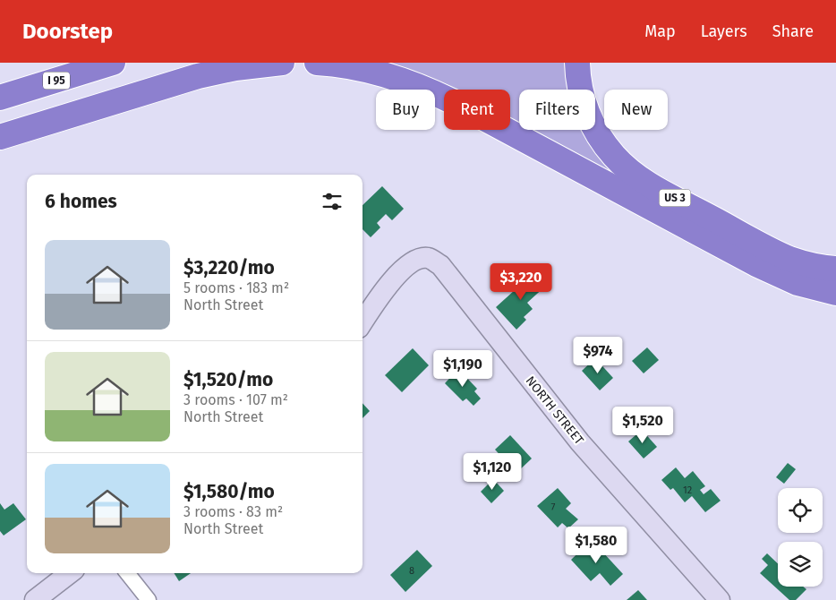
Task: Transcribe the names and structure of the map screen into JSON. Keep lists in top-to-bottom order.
{
  "streets": {
    "highway": ["I 95", "US 3"],
    "street": ["NORTH STREET"]
  },
  "house_numbers": ["12", "7", "8"],
  "page": {
    "header": "Doorstep",
    "nav": ["Map", "Layers", "Share"],
    "chip": [
      "Buy",
      "Rent",
      "Filters",
      "New"
    ],
    "heading": "6 homes",
    "list": [
      {
        "name": "$3,220/mo",
        "note": "5 rooms · 183 m² · North Street"
      },
      {
        "name": "$1,520/mo",
        "note": "3 rooms · 107 m² · North Street"
      },
      {
        "name": "$1,580/mo",
        "note": "3 rooms · 83 m² · North Street"
      }
    ],
    "price": [
      "$3,220",
      "$974",
      "$1,190",
      "$1,520",
      "$1,120",
      "$1,580"
    ]
  }
}
